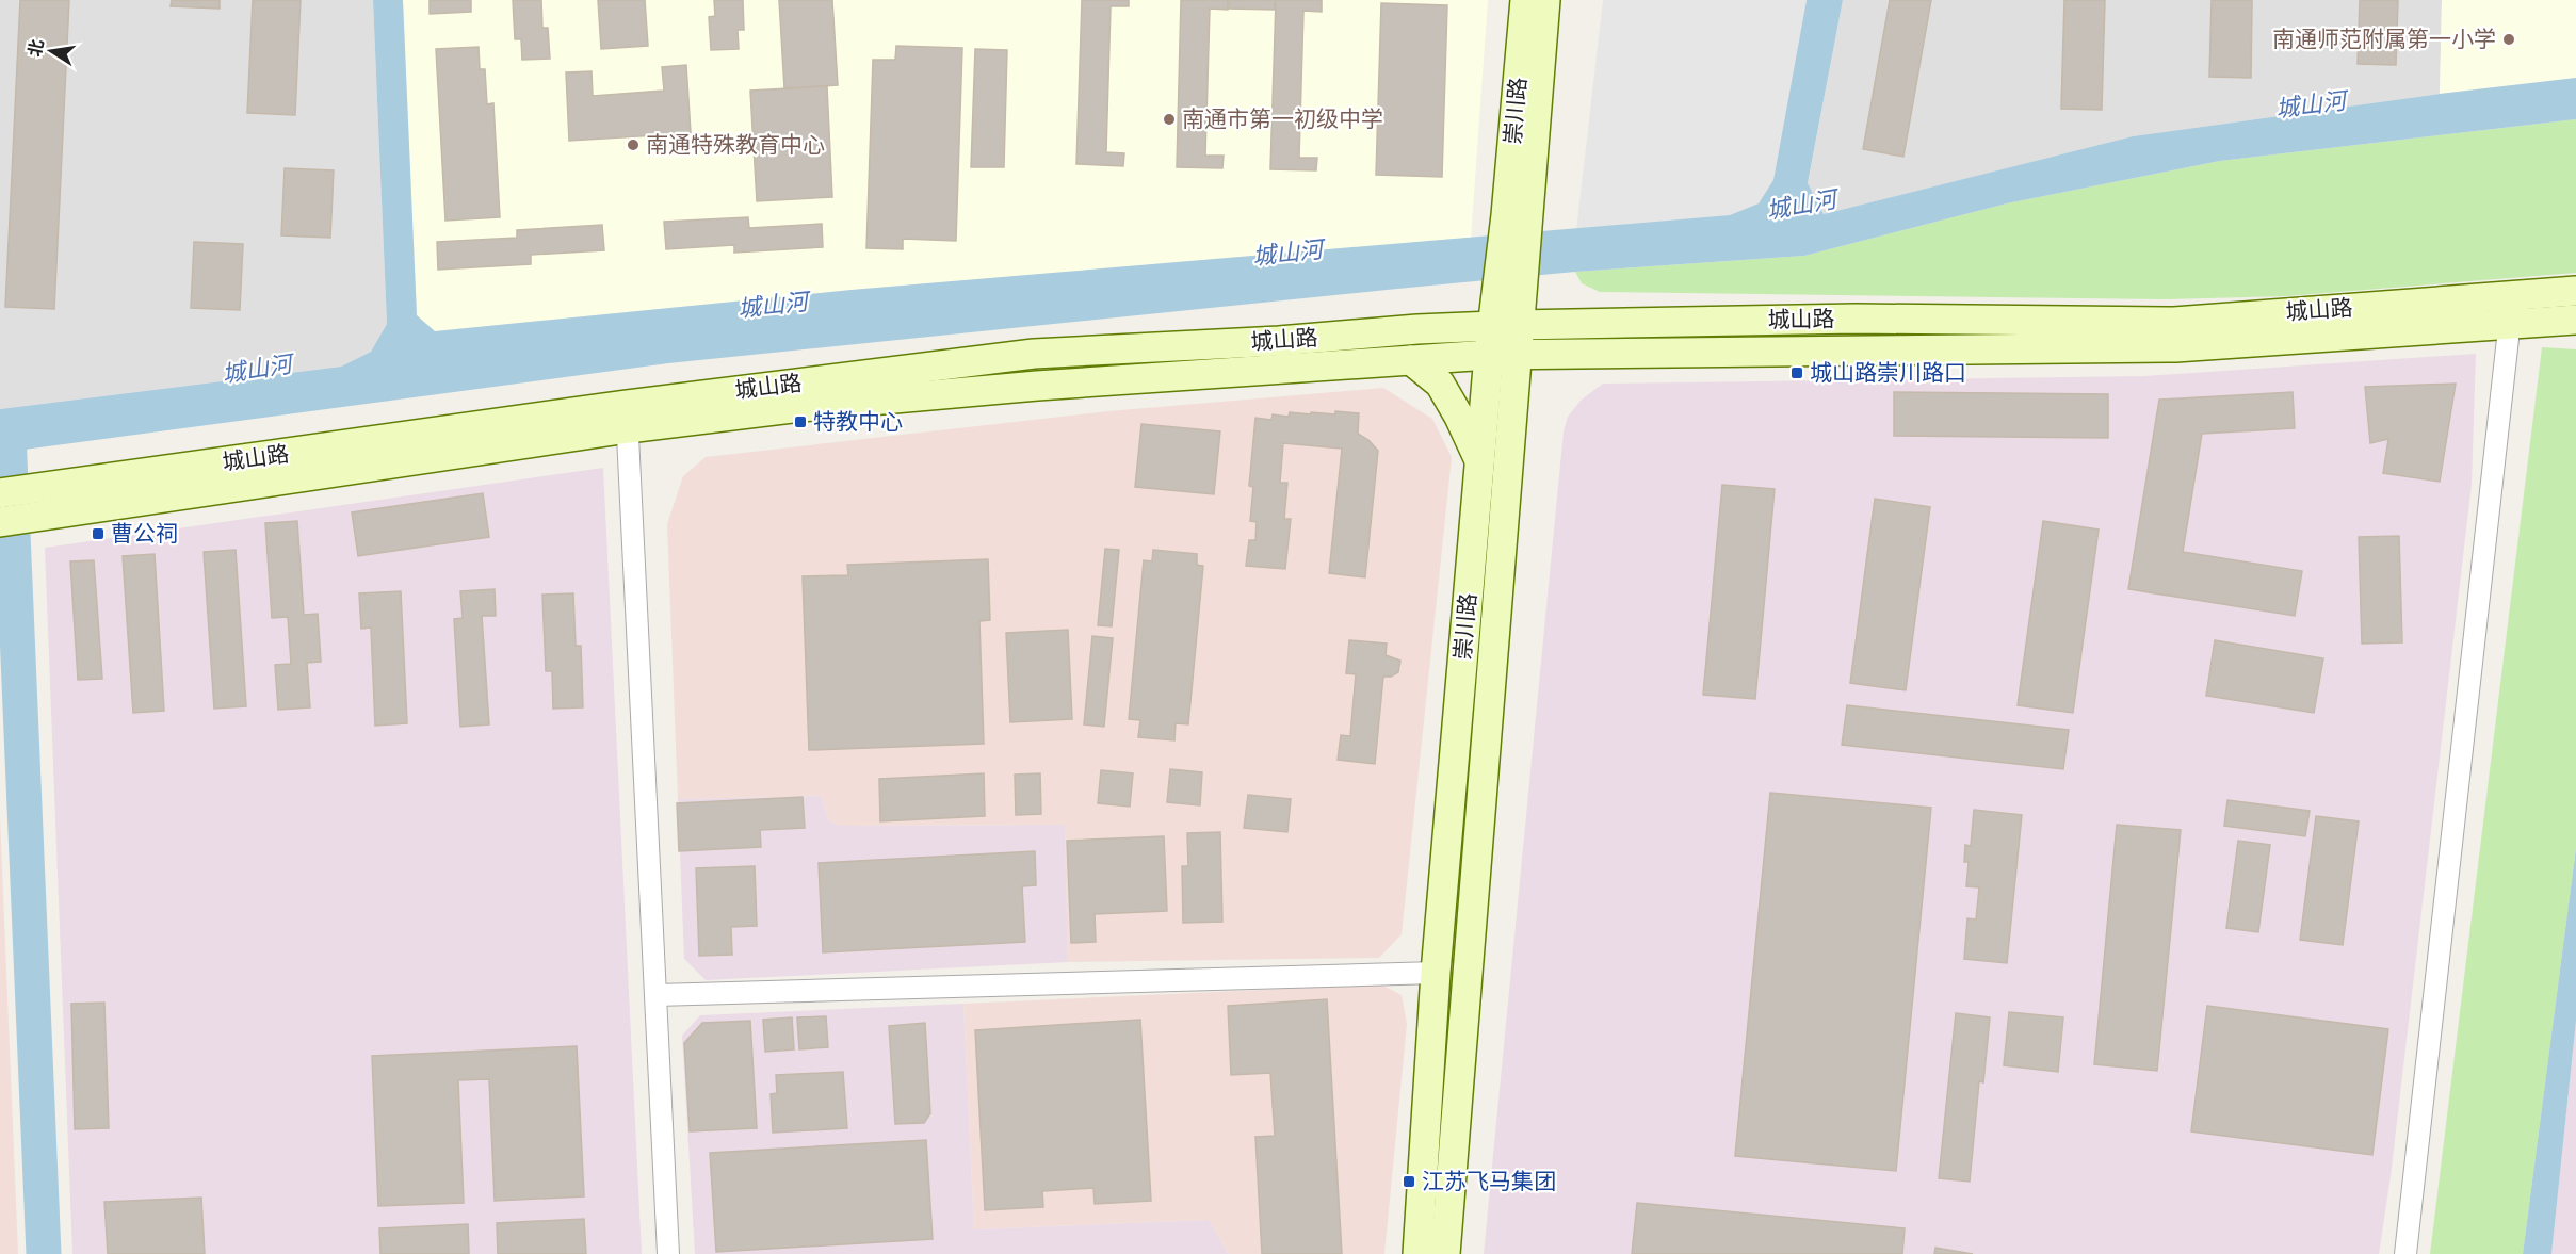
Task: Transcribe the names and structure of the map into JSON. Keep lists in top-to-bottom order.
{
  "streets": {
    "main road": ["崇川路", "城山路"]
  },
  "crossings": [
    ["崇川路", "城山路"]
  ],
  "water": ["城山河"],
  "places": {
    "other": ["南通师范附属第一小学", "南通市第一初级中学", "南通特殊教育中心"],
    "transit": [
      "城山路崇川路口",
      "特教中心",
      "曹公祠",
      "江苏飞马集团"
    ]
  },
  "north": "left"
}
